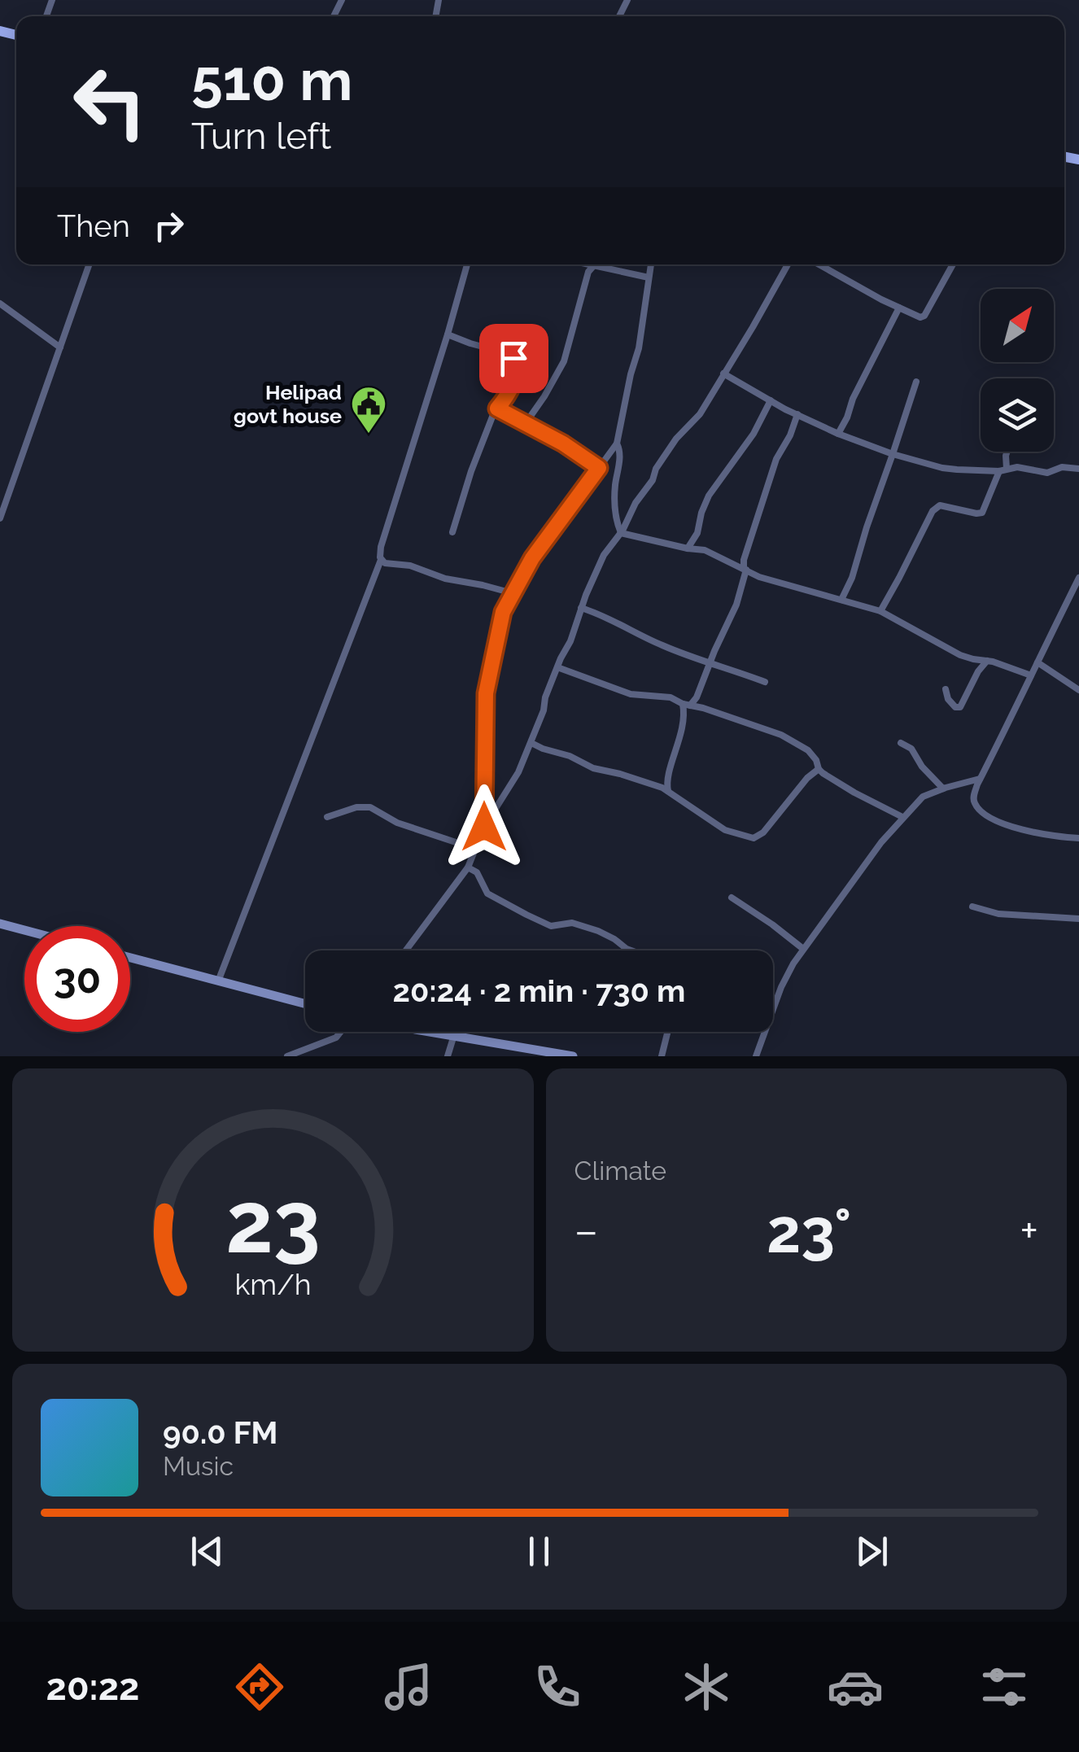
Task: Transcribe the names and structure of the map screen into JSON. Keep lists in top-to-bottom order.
{
  "places": {
    "public building": ["Helipad govt house"]
  },
  "north": "top right",
  "page": {
    "turn": ["510 m", "Turn left"],
    "then": "Then",
    "limit": "30",
    "trip": "20:24 · 2 min · 730 m",
    "tile": "Climate",
    "heat": ["−", "23°", "+"],
    "song": ["90.0 FM", "Music"],
    "tabs": "20:22",
    "gauge": ["23", "km/h"]
  }
}
